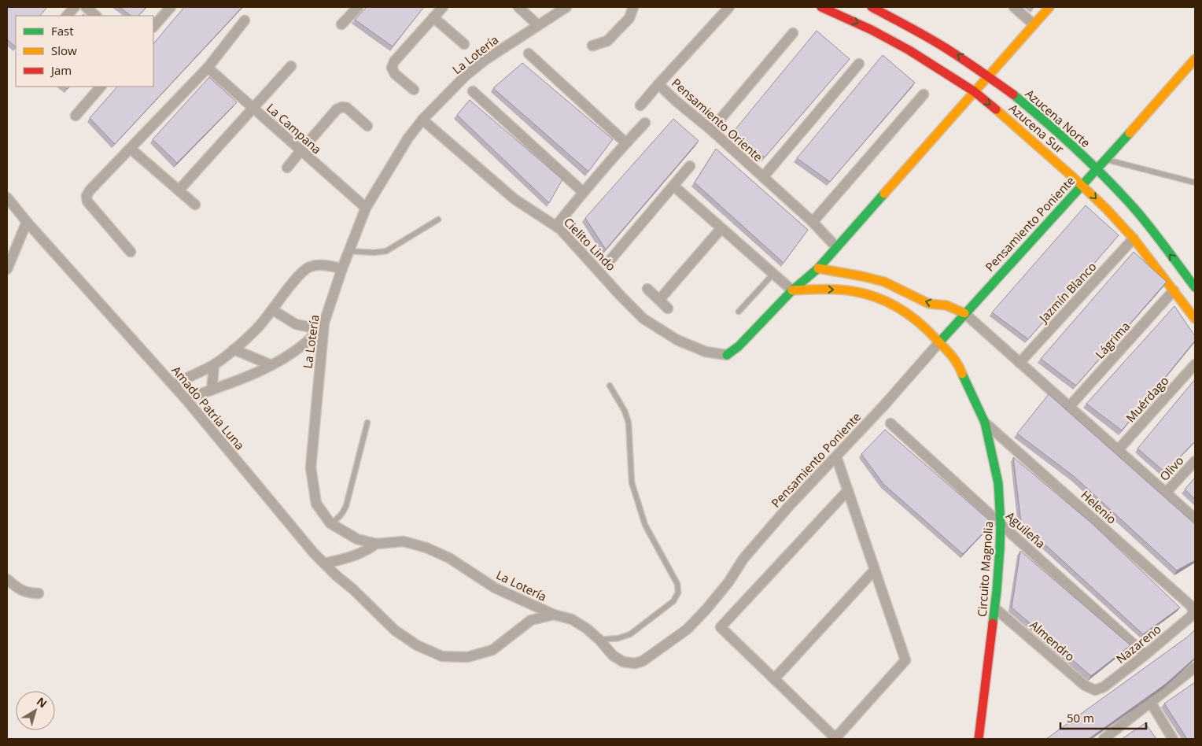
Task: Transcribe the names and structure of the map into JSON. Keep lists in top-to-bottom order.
{
  "streets": {
    "street": [
      "La Lotería",
      "Azucena Norte",
      "Pensamiento Oriente",
      "La Campana",
      "Azucena Sur",
      "Pensamiento Poniente",
      "Cielito Lindo",
      "Jazmín Blanco",
      "Lágrima",
      "Muérdago",
      "Amado Patria Luna",
      "Olivo",
      "Helenio",
      "Aguileña",
      "Circuito Magnolia",
      "Almendro",
      "Nazareno"
    ]
  },
  "crossings": [
    ["La Lotería", "La Campana"],
    ["La Lotería", "Pensamiento Poniente"],
    ["La Lotería", "Cielito Lindo"],
    ["Azucena Norte", "Pensamiento Poniente"],
    ["Azucena Sur", "Pensamiento Poniente"],
    ["Azucena Sur", "Jazmín Blanco"],
    ["Azucena Sur", "Lágrima"],
    ["Pensamiento Poniente", "Amado Patria Luna"],
    ["Pensamiento Poniente", "Circuito Magnolia"],
    ["Helenio", "Circuito Magnolia"],
    ["Helenio", "Nazareno"],
    ["Aguileña", "Circuito Magnolia"],
    ["Aguileña", "Nazareno"],
    ["Circuito Magnolia", "Almendro"],
    ["Almendro", "Nazareno"]
  ],
  "one_way": ["Azucena Norte", "Azucena Sur"],
  "legend": ["Fast", "Slow", "Jam"],
  "scale_bar": "50 m",
  "north": "top right"
}
